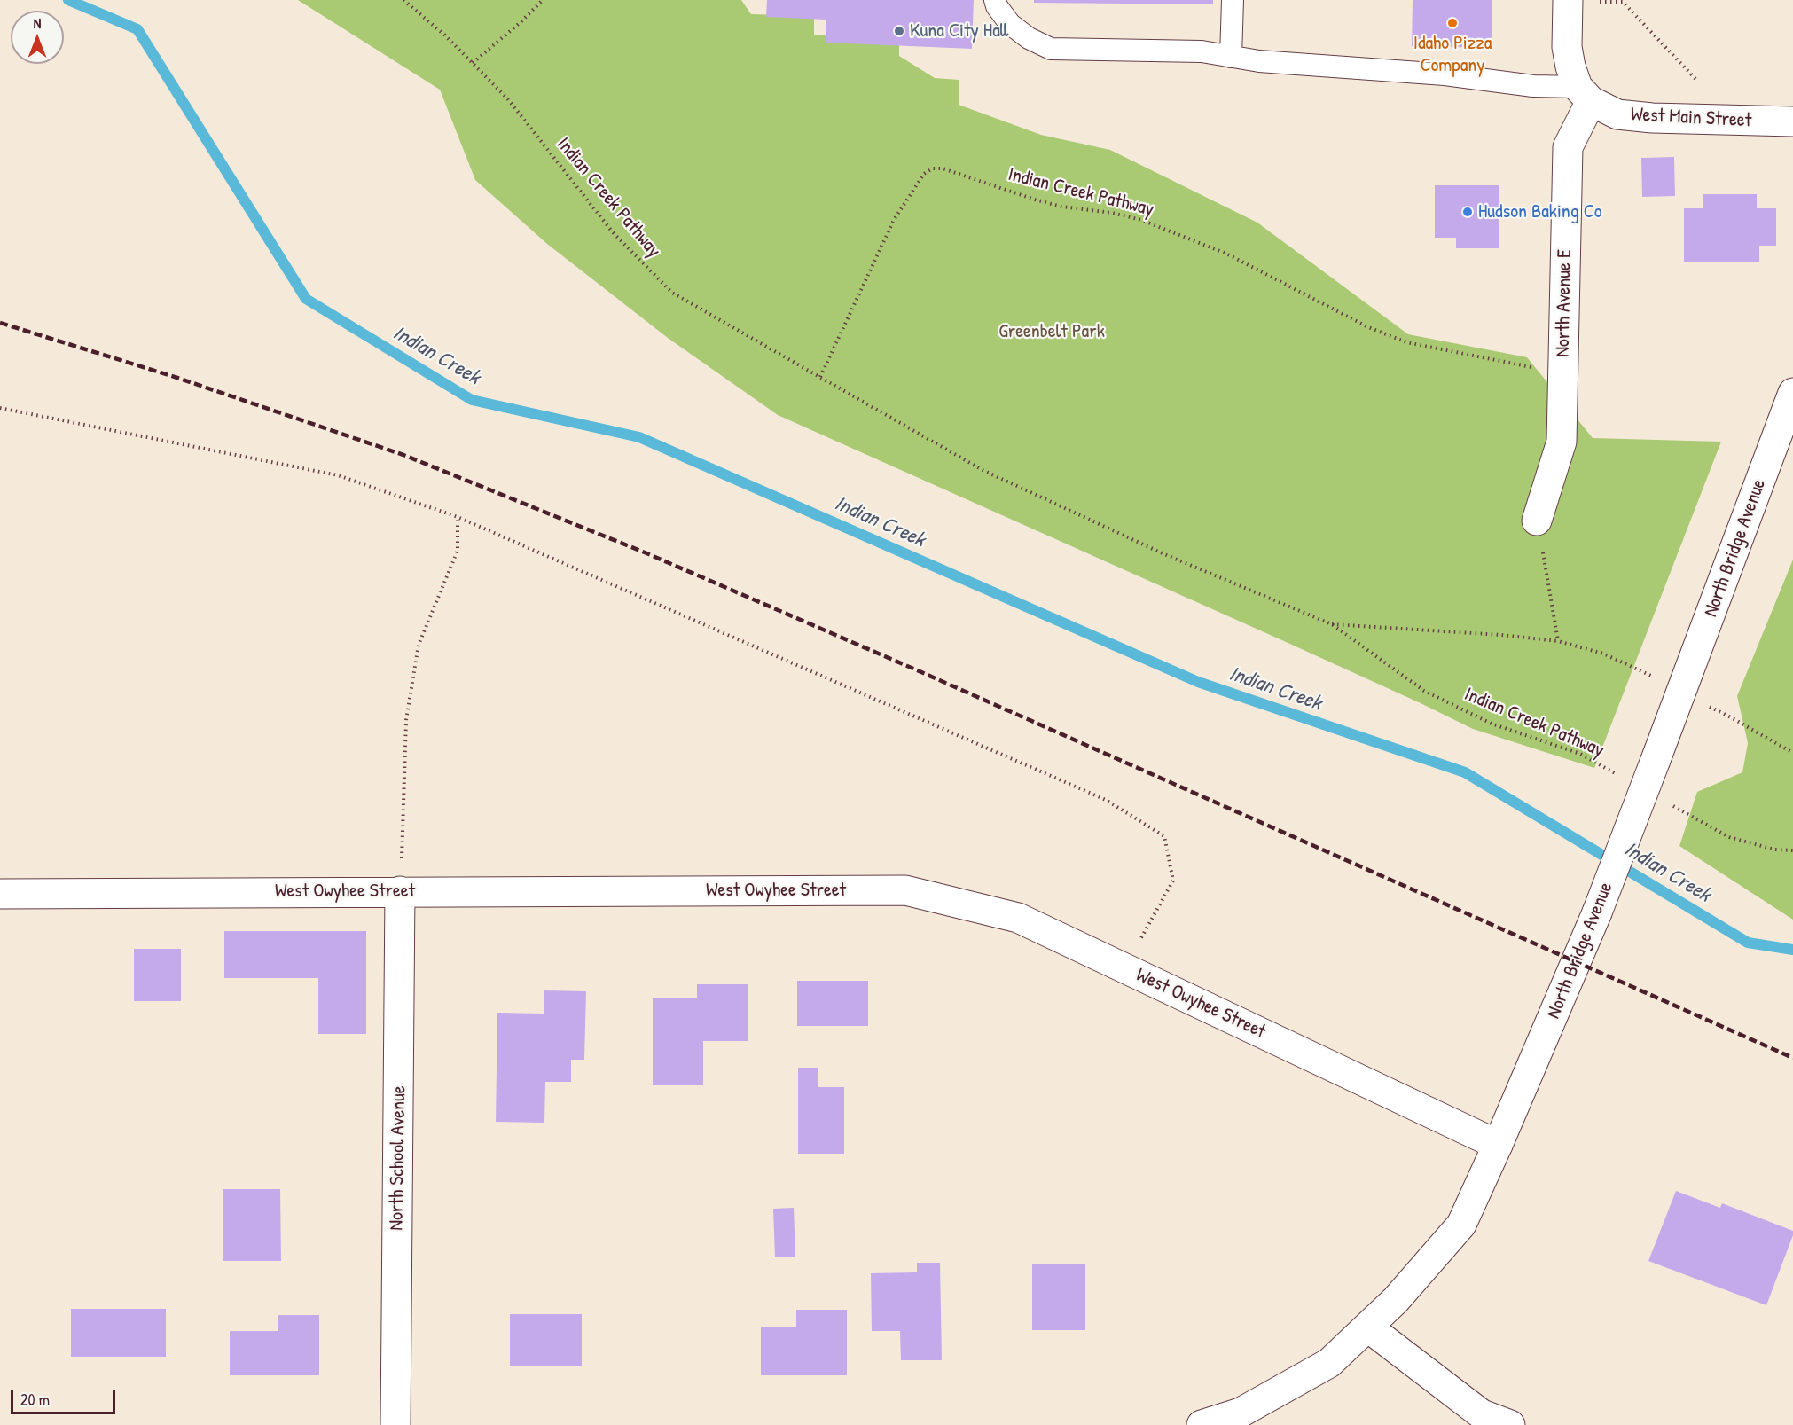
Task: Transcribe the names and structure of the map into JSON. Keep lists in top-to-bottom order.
{
  "streets": {
    "street": [
      "West Main Street",
      "North Avenue E",
      "North Bridge Avenue",
      "West Owyhee Street",
      "North School Avenue"
    ],
    "path": ["Indian Creek Pathway"]
  },
  "crossings": [
    ["West Main Street", "North Avenue E"],
    ["Indian Creek Pathway", "North Avenue E"],
    ["North Bridge Avenue", "West Owyhee Street"],
    ["West Owyhee Street", "North School Avenue"]
  ],
  "water": ["Indian Creek"],
  "parks": ["Greenbelt Park"],
  "places": ["Idaho Pizza Company", "Kuna City Hall", "Hudson Baking Co"],
  "scale_bar": "20 m",
  "north": "top"
}
